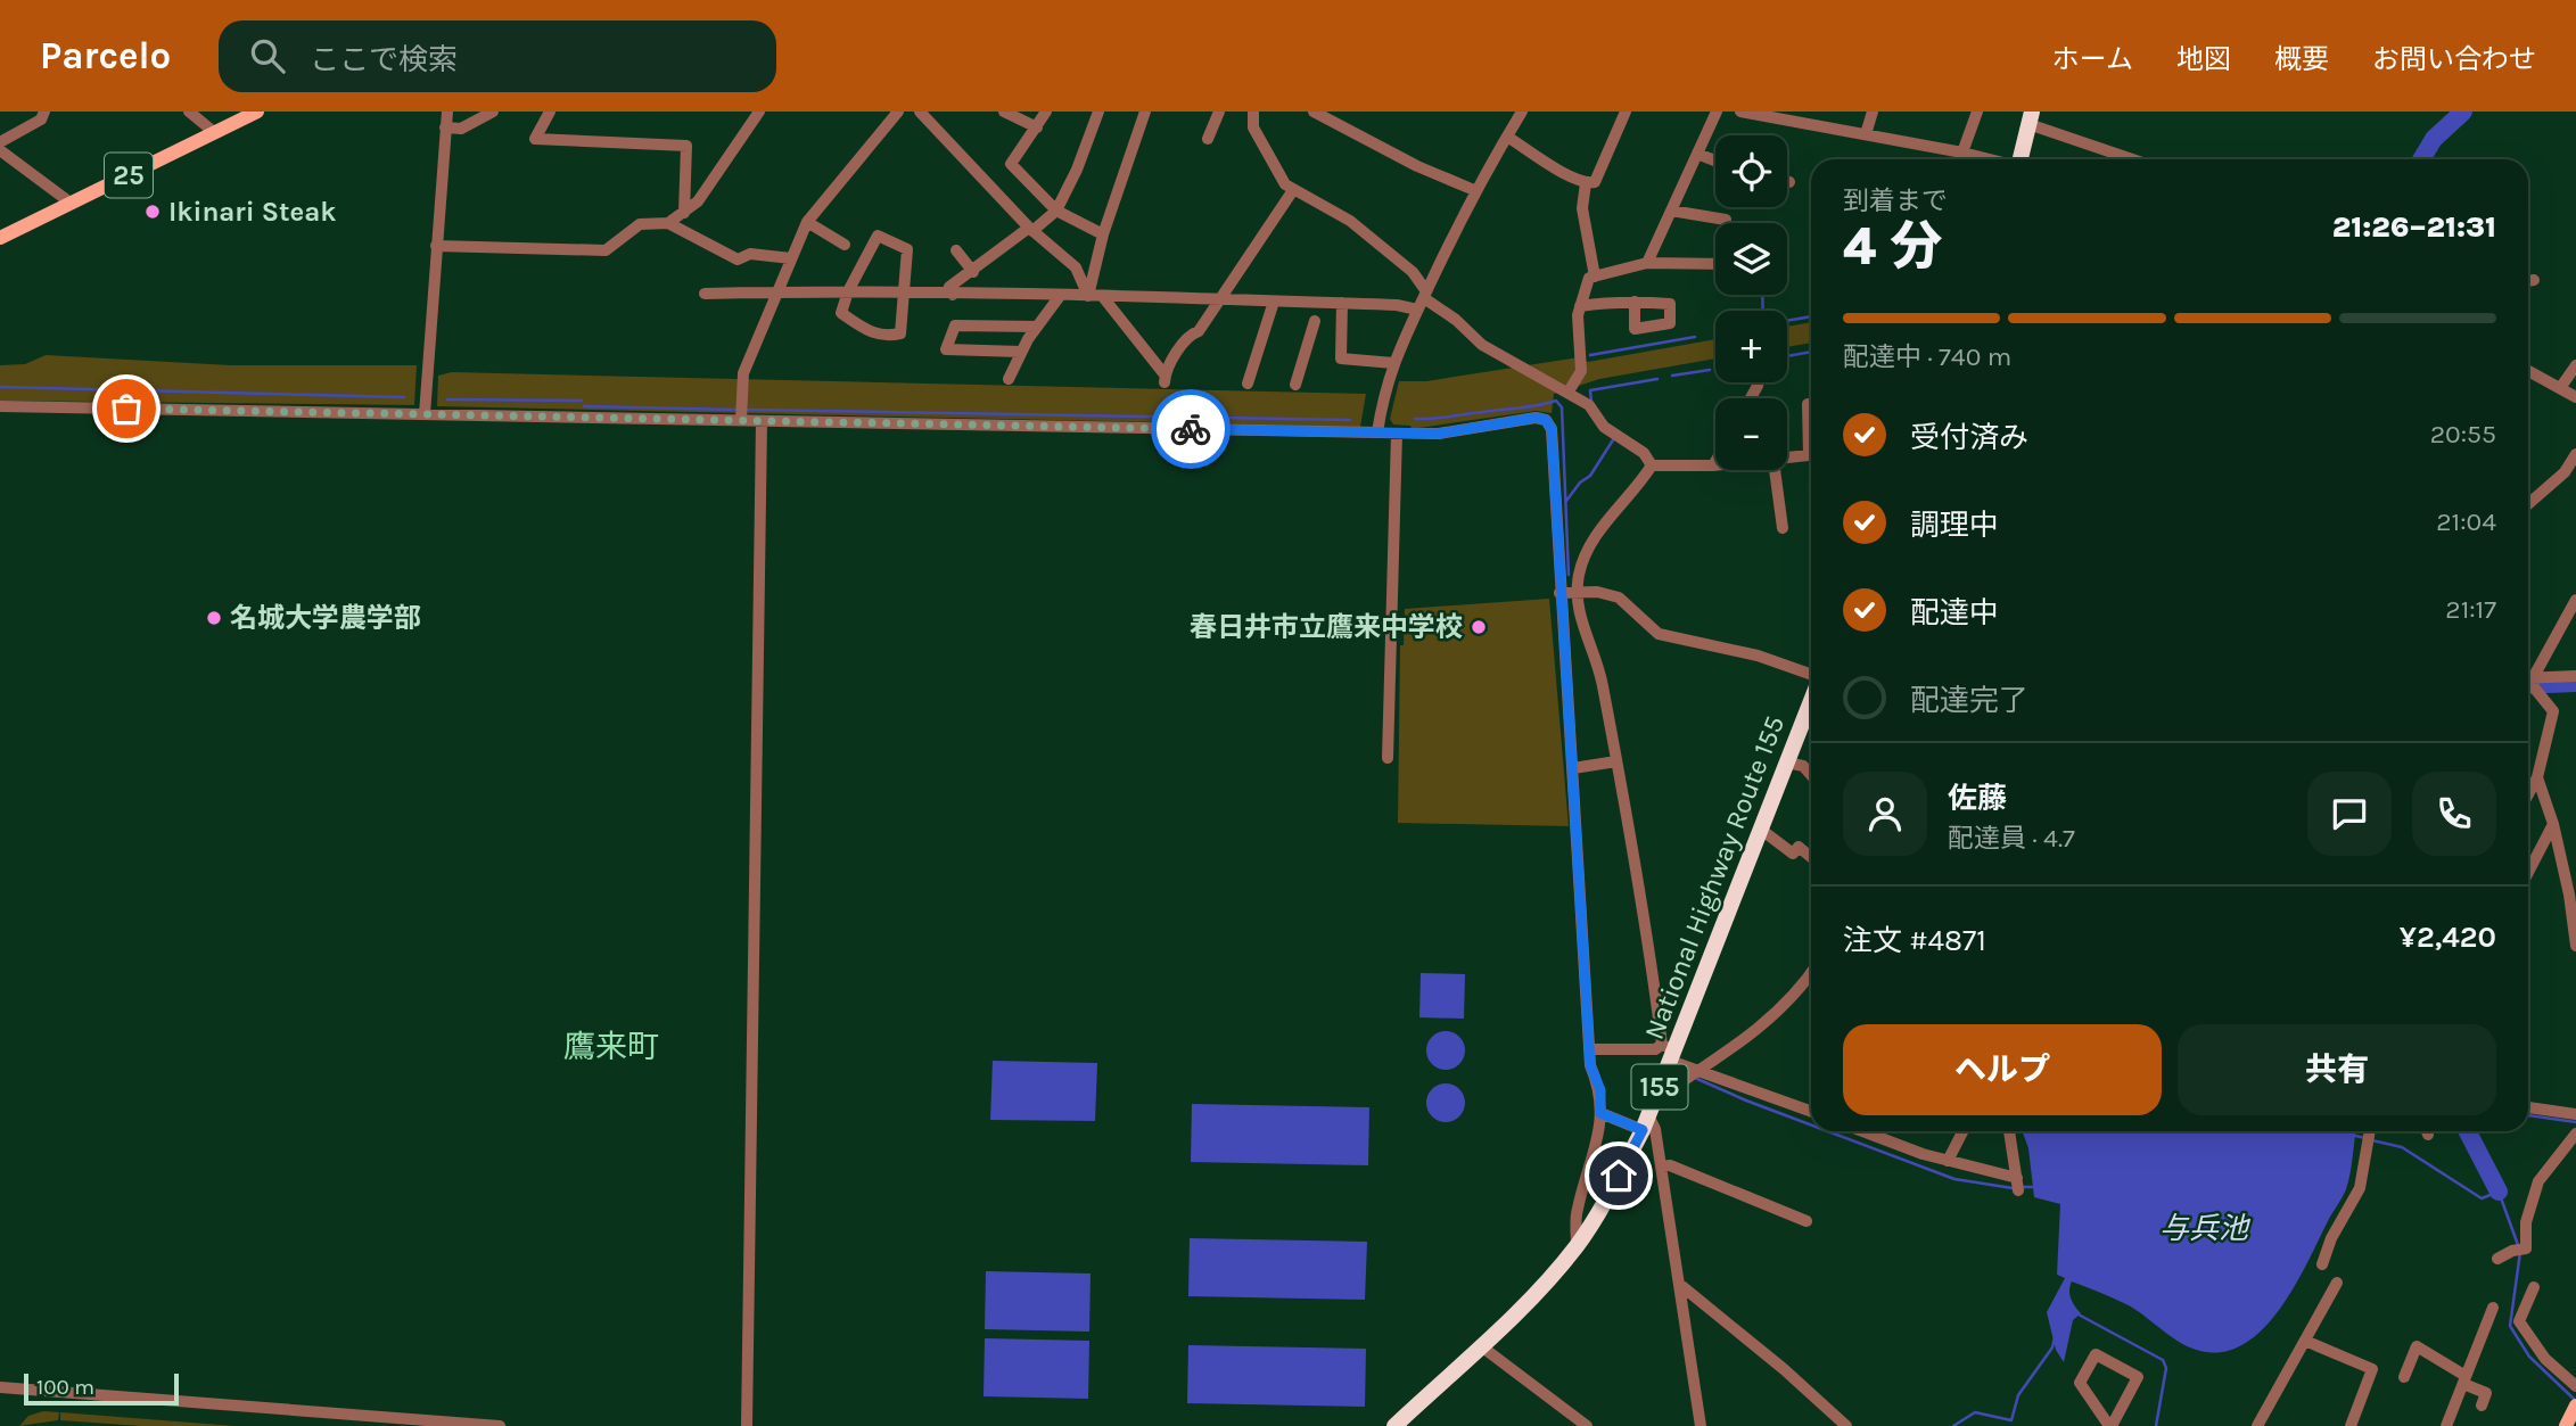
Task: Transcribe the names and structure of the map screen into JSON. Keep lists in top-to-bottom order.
{
  "streets": {
    "highway": ["National Highway Route 155", "155"],
    "main road": ["25"]
  },
  "districts": ["鷹来町"],
  "water": ["与兵池"],
  "places": ["Ikinari Steak", "名城大学農学部", "春日井市立鷹来中学校"],
  "scale_bar": "100 m",
  "page": {
    "header": "Parcelo",
    "search": "ここで検索",
    "nav": [
      "ホーム",
      "地図",
      "概要",
      "お問い合わせ"
    ],
    "map_buttons": ["+", "−"],
    "heading": ["4 分", "到着まで", "21:26–21:31"],
    "panel": [
      "佐藤",
      "配達員 · 4.7",
      "注文 #4871",
      "¥2,420"
    ],
    "bar": "配達中 · 740 m",
    "list": [
      ["受付済み", "20:55"],
      ["調理中", "21:04"],
      ["配達中", "21:17"],
      "配達完了"
    ],
    "buttons": ["ヘルプ", "共有"],
    "scale": "100 m"
  }
}
